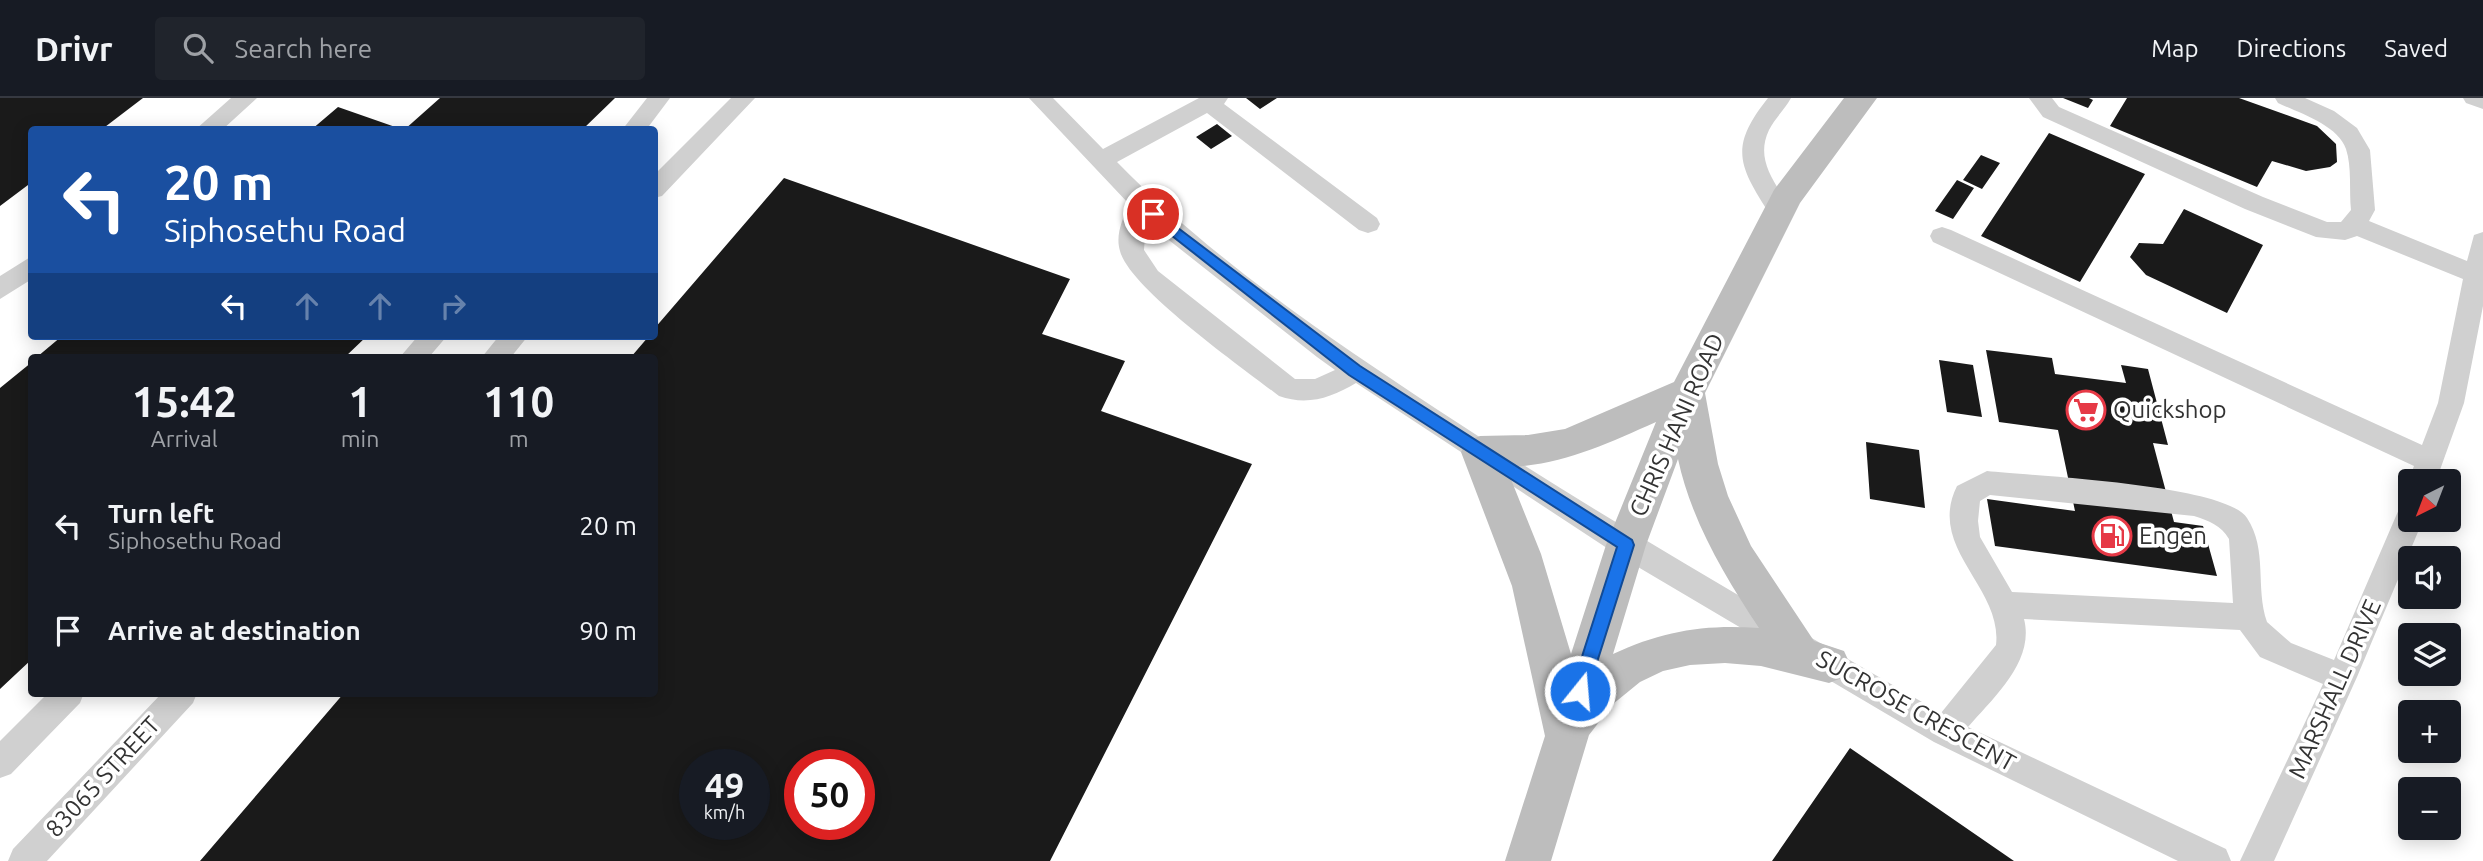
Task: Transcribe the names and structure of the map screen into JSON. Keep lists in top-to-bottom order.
{
  "streets": {
    "main road": ["CHRIS HANI ROAD"],
    "lane": ["MARSHALL DRIVE", "SUCROSE CRESCENT", "83065 STREET"]
  },
  "crossings": [
    ["CHRIS HANI ROAD", "SUCROSE CRESCENT"]
  ],
  "places": {
    "supermarket": ["Quickshop"],
    "fuel station": ["Engen"]
  },
  "north": "bottom left",
  "page": {
    "header": "Drivr",
    "search": "Search here",
    "nav": ["Map", "Directions", "Saved"],
    "turn": ["20 m", "Siphosethu Road"],
    "eta": [
      "15:42",
      "Arrival",
      "1",
      "min",
      "110",
      "m"
    ],
    "map_buttons": ["+", "−"],
    "list": [
      {
        "name": "Turn left",
        "note": "Siphosethu Road",
        "value": "20 m"
      },
      {
        "name": "Arrive at destination",
        "value": "90 m"
      }
    ],
    "speed": "49 km/h",
    "limit": "50"
  }
}
